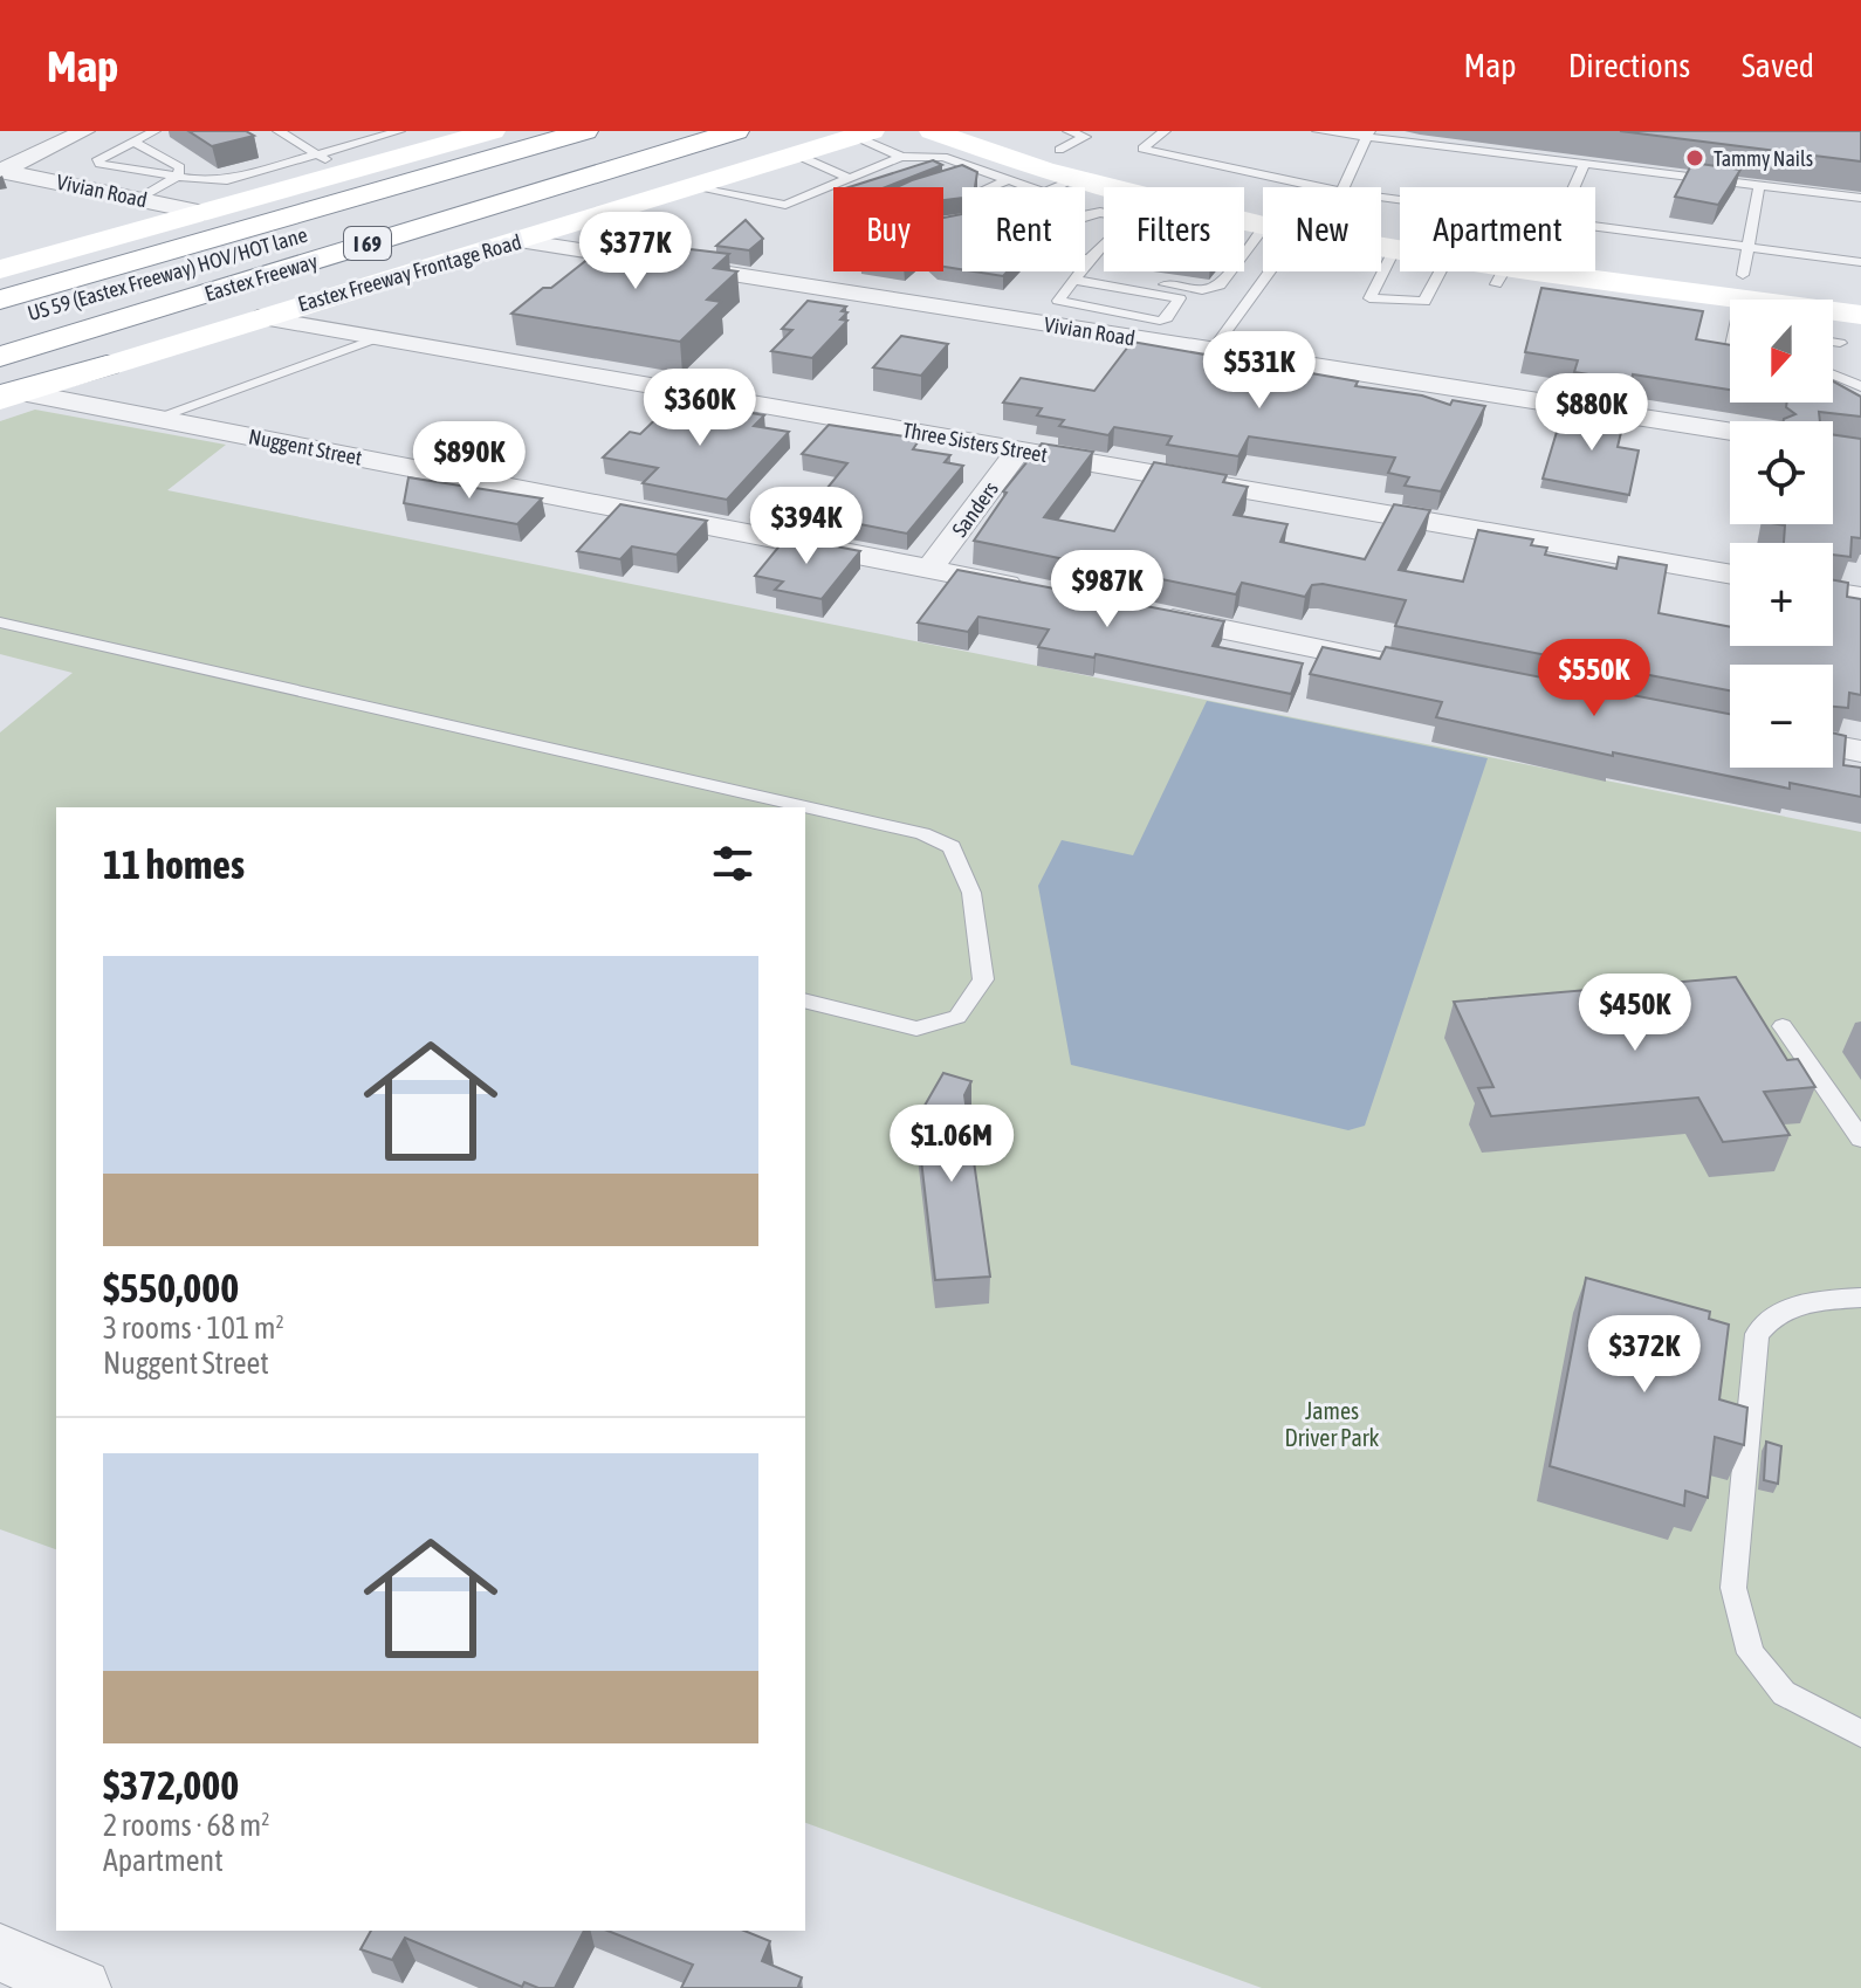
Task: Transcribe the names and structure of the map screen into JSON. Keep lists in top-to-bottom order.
{
  "streets": {
    "main road": [
      "I 69",
      "Eastex Freeway Frontage Road",
      "US 59 (Eastex Freeway) HOV/HOT lane",
      "Eastex Freeway"
    ],
    "street": [
      "Vivian Road",
      "Three Sisters Street",
      "Nuggent Street",
      "Sanders"
    ]
  },
  "crossings": [
    ["Vivian Road", "Eastex Freeway Frontage Road"],
    ["Eastex Freeway Frontage Road", "Three Sisters Street"],
    ["Eastex Freeway Frontage Road", "Nuggent Street"],
    ["Three Sisters Street", "Sanders"],
    ["Nuggent Street", "Sanders"]
  ],
  "parks": ["James Driver Park"],
  "places": ["Tammy Nails"],
  "north": "bottom",
  "page": {
    "header": "Map",
    "nav": ["Map", "Directions", "Saved"],
    "chip": [
      "Buy",
      "Rent",
      "Filters",
      "New",
      "Apartment"
    ],
    "price": [
      "$377K",
      "$531K",
      "$360K",
      "$880K",
      "$890K",
      "$394K",
      "$987K",
      "$550K",
      "$450K",
      "$1.06M",
      "$372K"
    ],
    "map_buttons": ["+", "−"],
    "heading": "11 homes",
    "list": [
      {
        "name": "$550,000",
        "note": "3 rooms · 101 m² · Nuggent Street"
      },
      {
        "name": "$372,000",
        "note": "2 rooms · 68 m² · Apartment"
      }
    ]
  }
}
